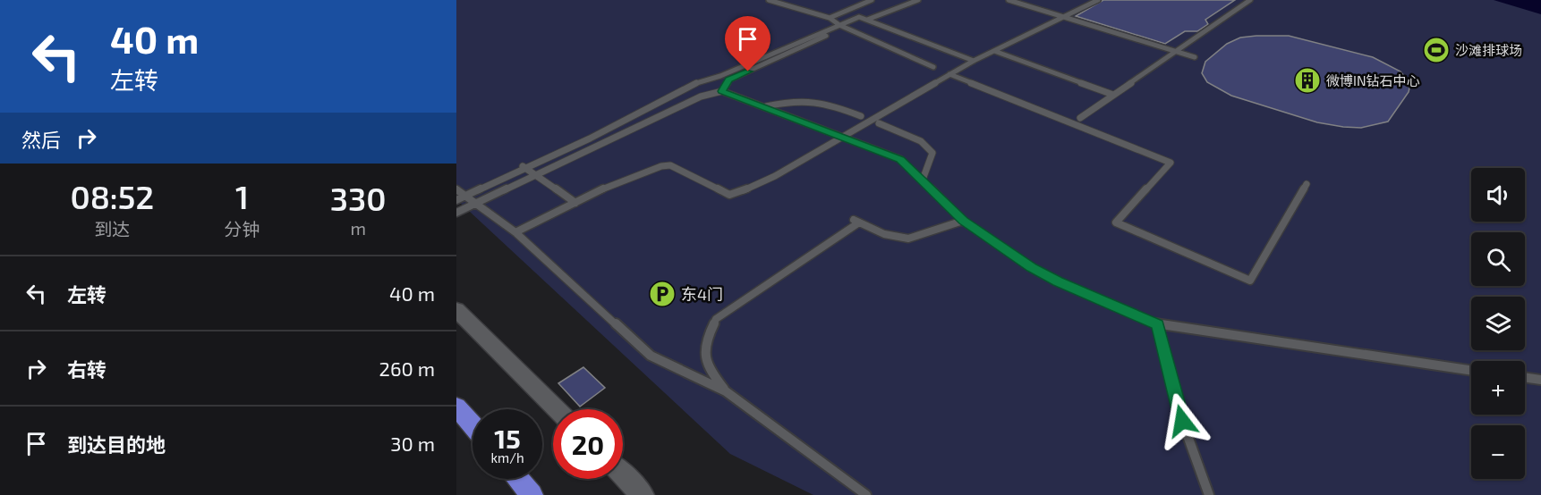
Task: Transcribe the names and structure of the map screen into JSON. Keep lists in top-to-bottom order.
{
  "places": {
    "sports": ["沙滩排球场"],
    "building": ["微博IN钻石中心"],
    "parking": ["东4门"]
  },
  "page": {
    "turn": ["40 m", "左转"],
    "then": "然后",
    "eta": [
      "08:52",
      "到达",
      "1",
      "分钟",
      "330",
      "m"
    ],
    "map_buttons": ["+", "−"],
    "list": [
      {
        "name": "左转",
        "value": "40 m"
      },
      {
        "name": "右转",
        "value": "260 m"
      },
      {
        "name": "到达目的地",
        "value": "30 m"
      }
    ],
    "speed": "15 km/h",
    "limit": "20"
  }
}
